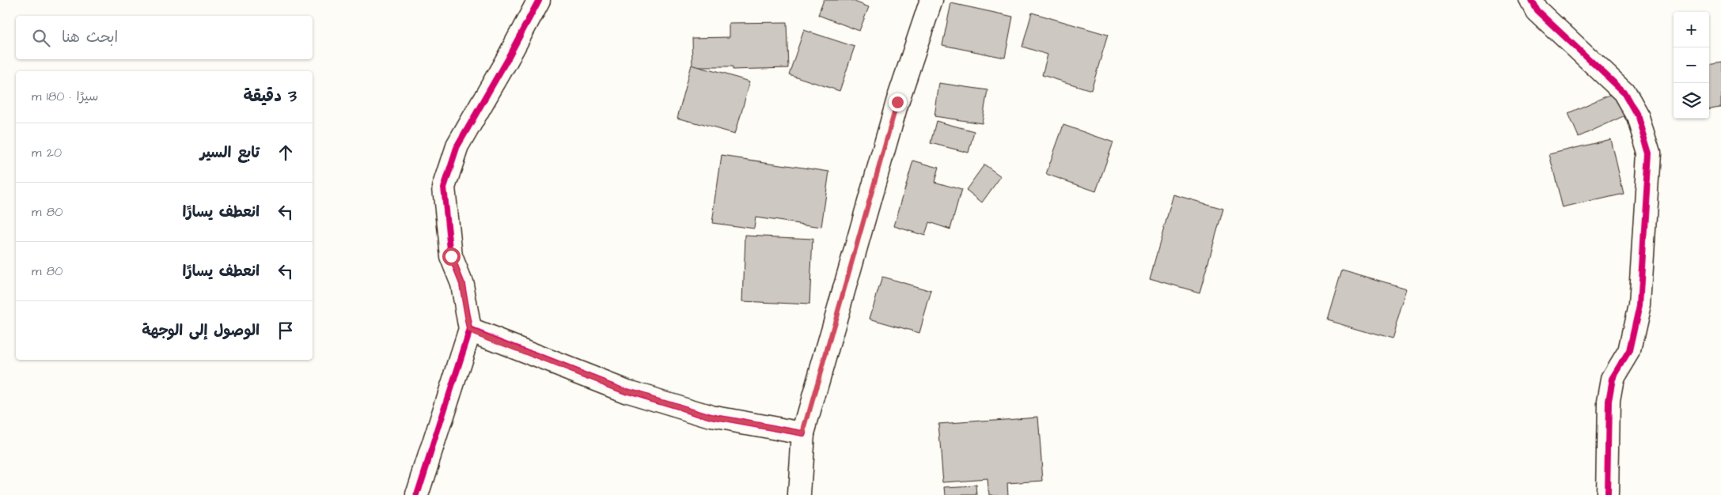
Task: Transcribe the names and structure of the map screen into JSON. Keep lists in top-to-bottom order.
{
  "page": {
    "map_buttons": ["+", "−"],
    "search": "ابحث هنا",
    "heading": ["3 دقيقة", "سيرًا · 180 m"],
    "list": [
      ["تابع السير", "20 m"],
      ["انعطف يسارًا", "80 m"],
      ["انعطف يسارًا", "80 m"],
      "الوصول إلى الوجهة"
    ]
  }
}
